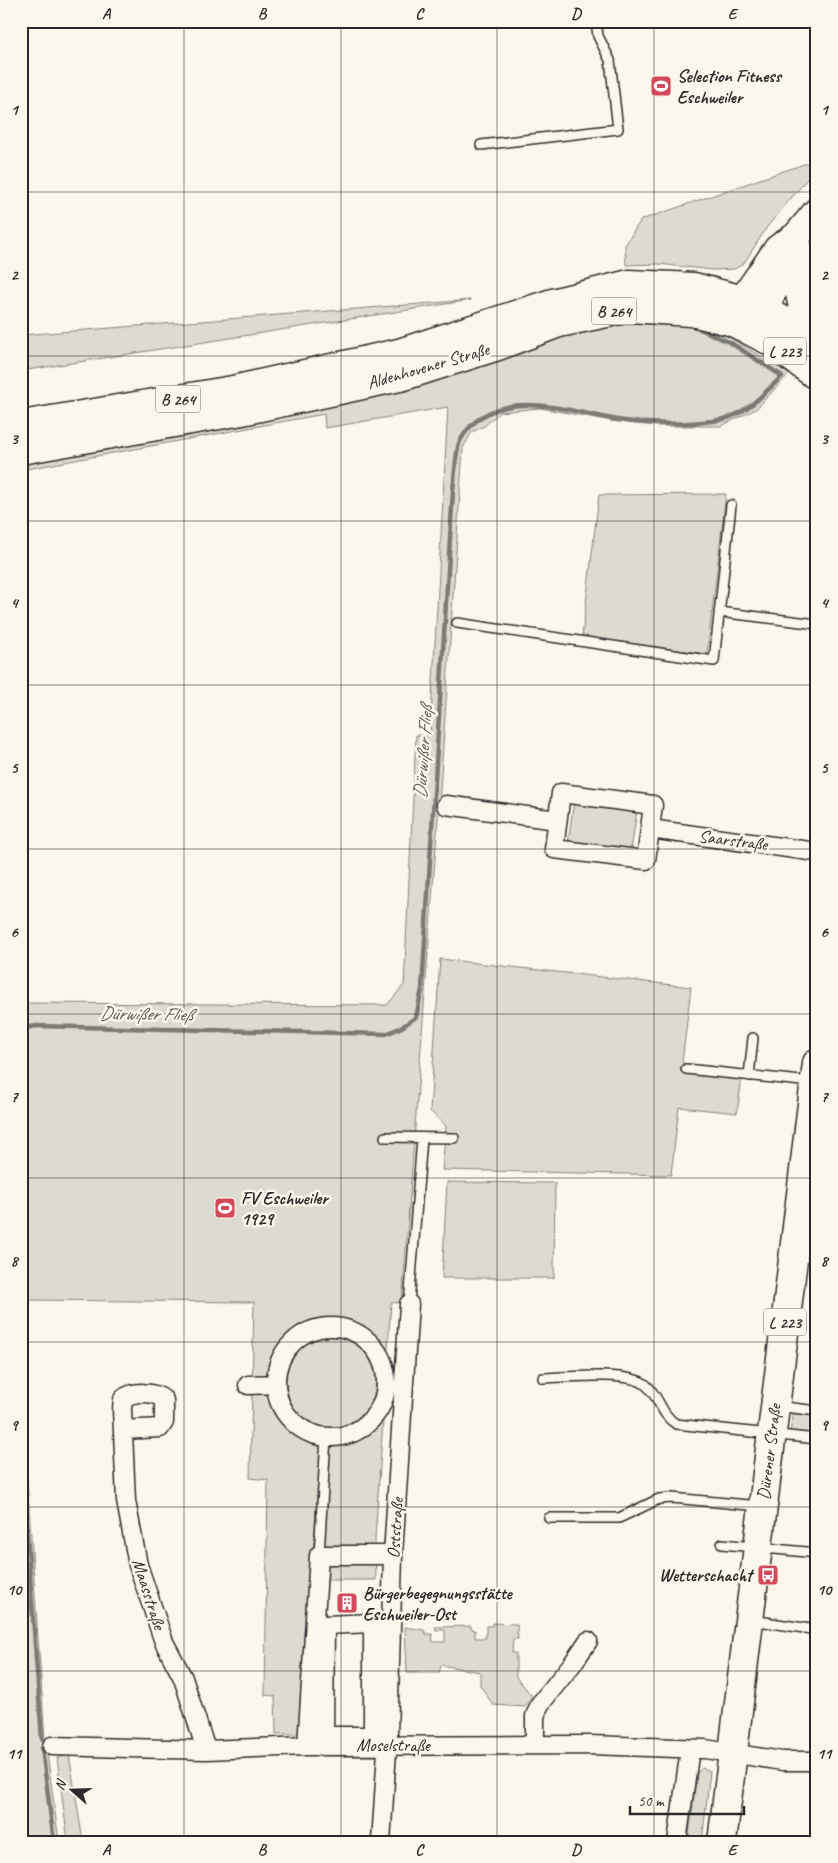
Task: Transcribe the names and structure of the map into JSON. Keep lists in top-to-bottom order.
{
  "streets": {
    "main road": [
      "B 264",
      "L 223",
      "Aldenhovener Straße",
      "Dürener Straße"
    ],
    "street": [
      "Saarstraße",
      "Oststraße",
      "Maasstraße",
      "Moselstraße"
    ]
  },
  "crossings": [
    ["L 223", "Aldenhovener Straße"],
    ["Dürener Straße", "Moselstraße"],
    ["Oststraße", "Moselstraße"],
    ["Maasstraße", "Moselstraße"]
  ],
  "water": ["Dürwißer Fließ"],
  "places": {
    "sports": ["Selection Fitness Eschweiler", "FV Eschweiler 1929"],
    "bus stop": ["Wetterschacht"],
    "building": ["Bürgerbegegnungsstätte Eschweiler-Ost"]
  },
  "scale_bar": "50 m",
  "north": "left",
  "grid": {
    "columns": [
      "A",
      "B",
      "C",
      "D",
      "E"
    ],
    "rows": [
      "1",
      "2",
      "3",
      "4",
      "5",
      "6",
      "7",
      "8",
      "9",
      "10",
      "11"
    ]
  }
}
